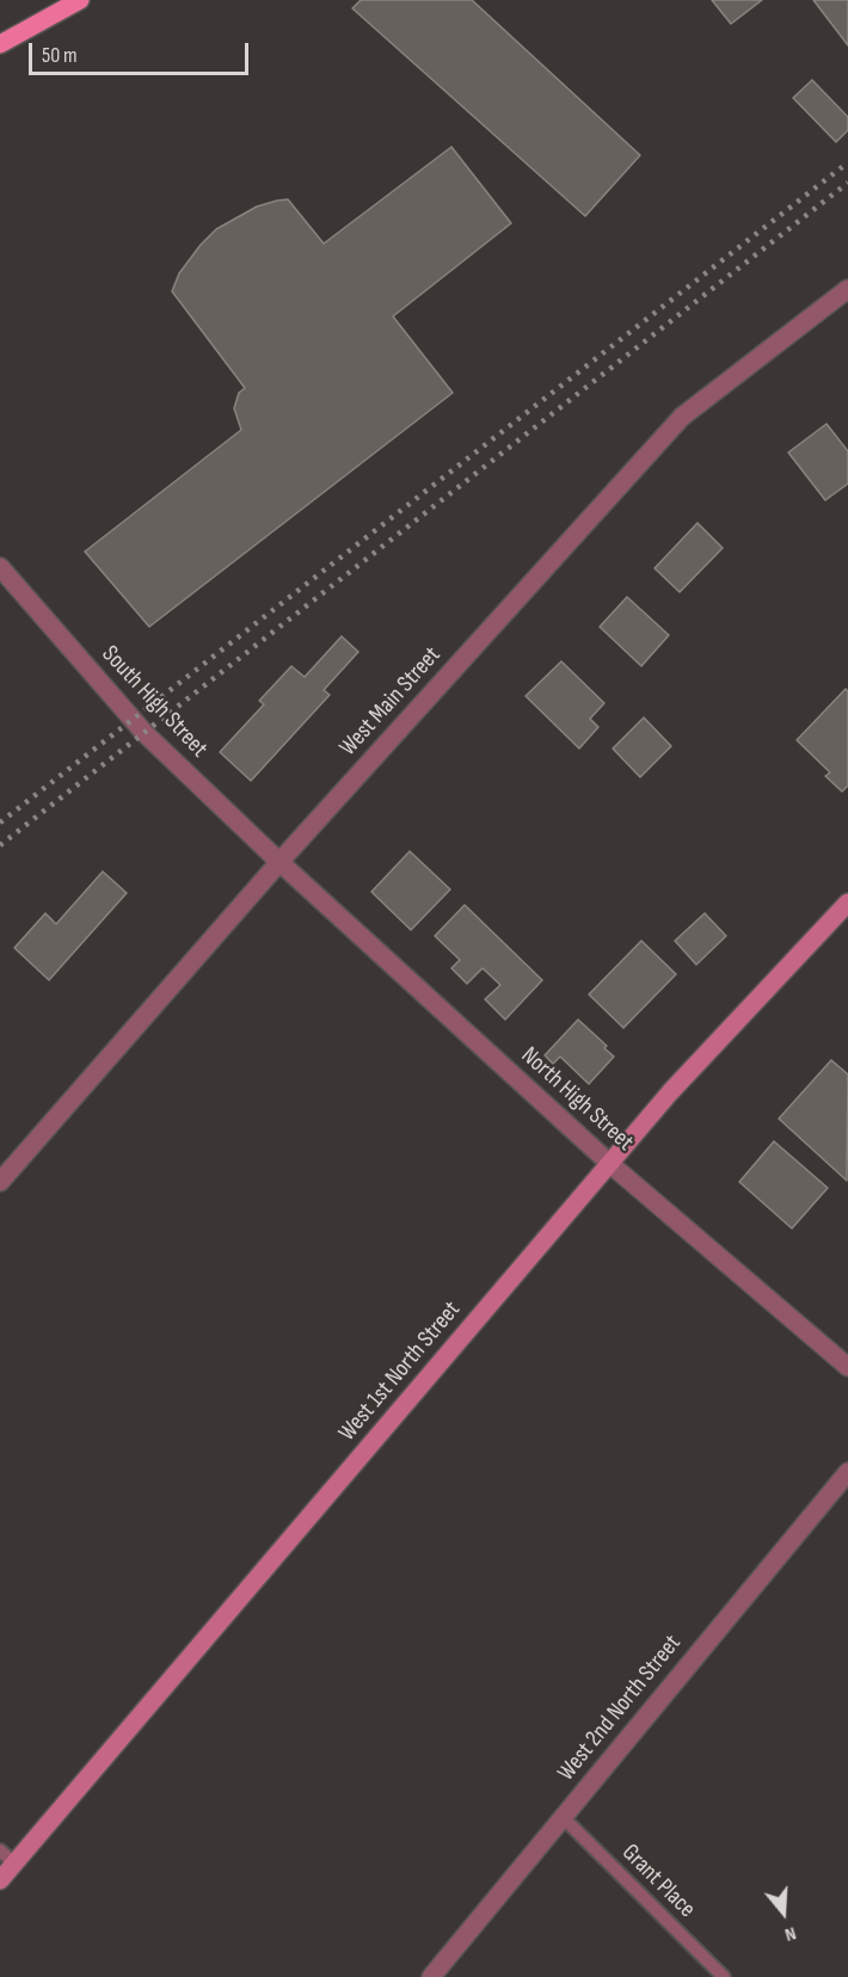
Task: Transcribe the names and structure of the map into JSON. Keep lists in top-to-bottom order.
{
  "streets": {
    "main road": ["West 1st North Street"],
    "street": [
      "South High Street",
      "West Main Street",
      "North High Street",
      "West 2nd North Street"
    ],
    "lane": ["Grant Place"]
  },
  "crossings": [
    ["South High Street", "West Main Street"],
    ["South High Street", "North High Street"],
    ["West Main Street", "North High Street"],
    ["North High Street", "West 1st North Street"],
    ["West 2nd North Street", "Grant Place"]
  ],
  "scale_bar": "50 m",
  "north": "bottom"
}
